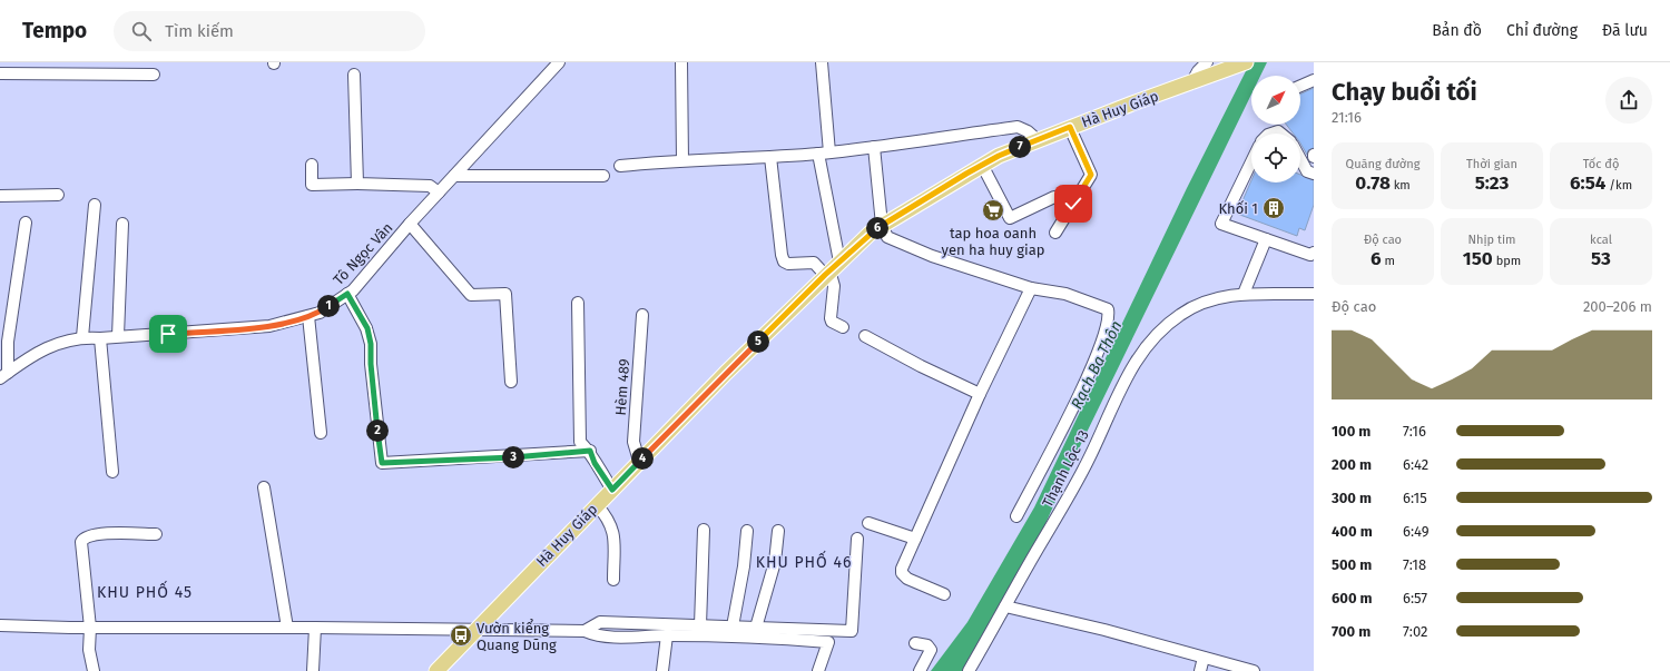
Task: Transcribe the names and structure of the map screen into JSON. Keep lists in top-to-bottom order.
{
  "streets": {
    "main road": ["Hà Huy Giáp"],
    "street": ["Tô Ngọc Vân", "Hèm 489", "Thạnh Lộc 13"]
  },
  "crossings": [
    ["Hà Huy Giáp", "Hèm 489"]
  ],
  "districts": ["KHU PHỐ 46", "KHU PHỐ 45"],
  "water": ["Rạch Ba Thôn"],
  "places": {
    "building": ["Khối 1"],
    "supermarket": ["tap hoa oanh yen ha huy giap"],
    "bus stop": ["Vườn kiểng Quang Dũng"]
  },
  "north": "top right",
  "page": {
    "header": "Tempo",
    "search": "Tìm kiếm",
    "nav": ["Bản đồ", "Chỉ đường", "Đã lưu"],
    "heading": ["Chạy buổi tối", "21:16"],
    "pins": [
      "7",
      "6",
      "1",
      "5",
      "2",
      "3",
      "4"
    ],
    "stats": [
      ["Quãng đường", "0.78 km"],
      ["Thời gian", "5:23"],
      ["Tốc độ", "6:54 /km"],
      ["Độ cao", "6 m"],
      ["Nhịp tim", "150 bpm"],
      ["kcal", "53"]
    ],
    "chart": ["Độ cao", "200–206 m"],
    "list": [
      {
        "name": "100 m",
        "note": "7:16"
      },
      {
        "name": "200 m",
        "note": "6:42"
      },
      {
        "name": "300 m",
        "note": "6:15"
      },
      {
        "name": "400 m",
        "note": "6:49"
      },
      {
        "name": "500 m",
        "note": "7:18"
      },
      {
        "name": "600 m",
        "note": "6:57"
      },
      {
        "name": "700 m",
        "note": "7:02"
      }
    ]
  }
}
